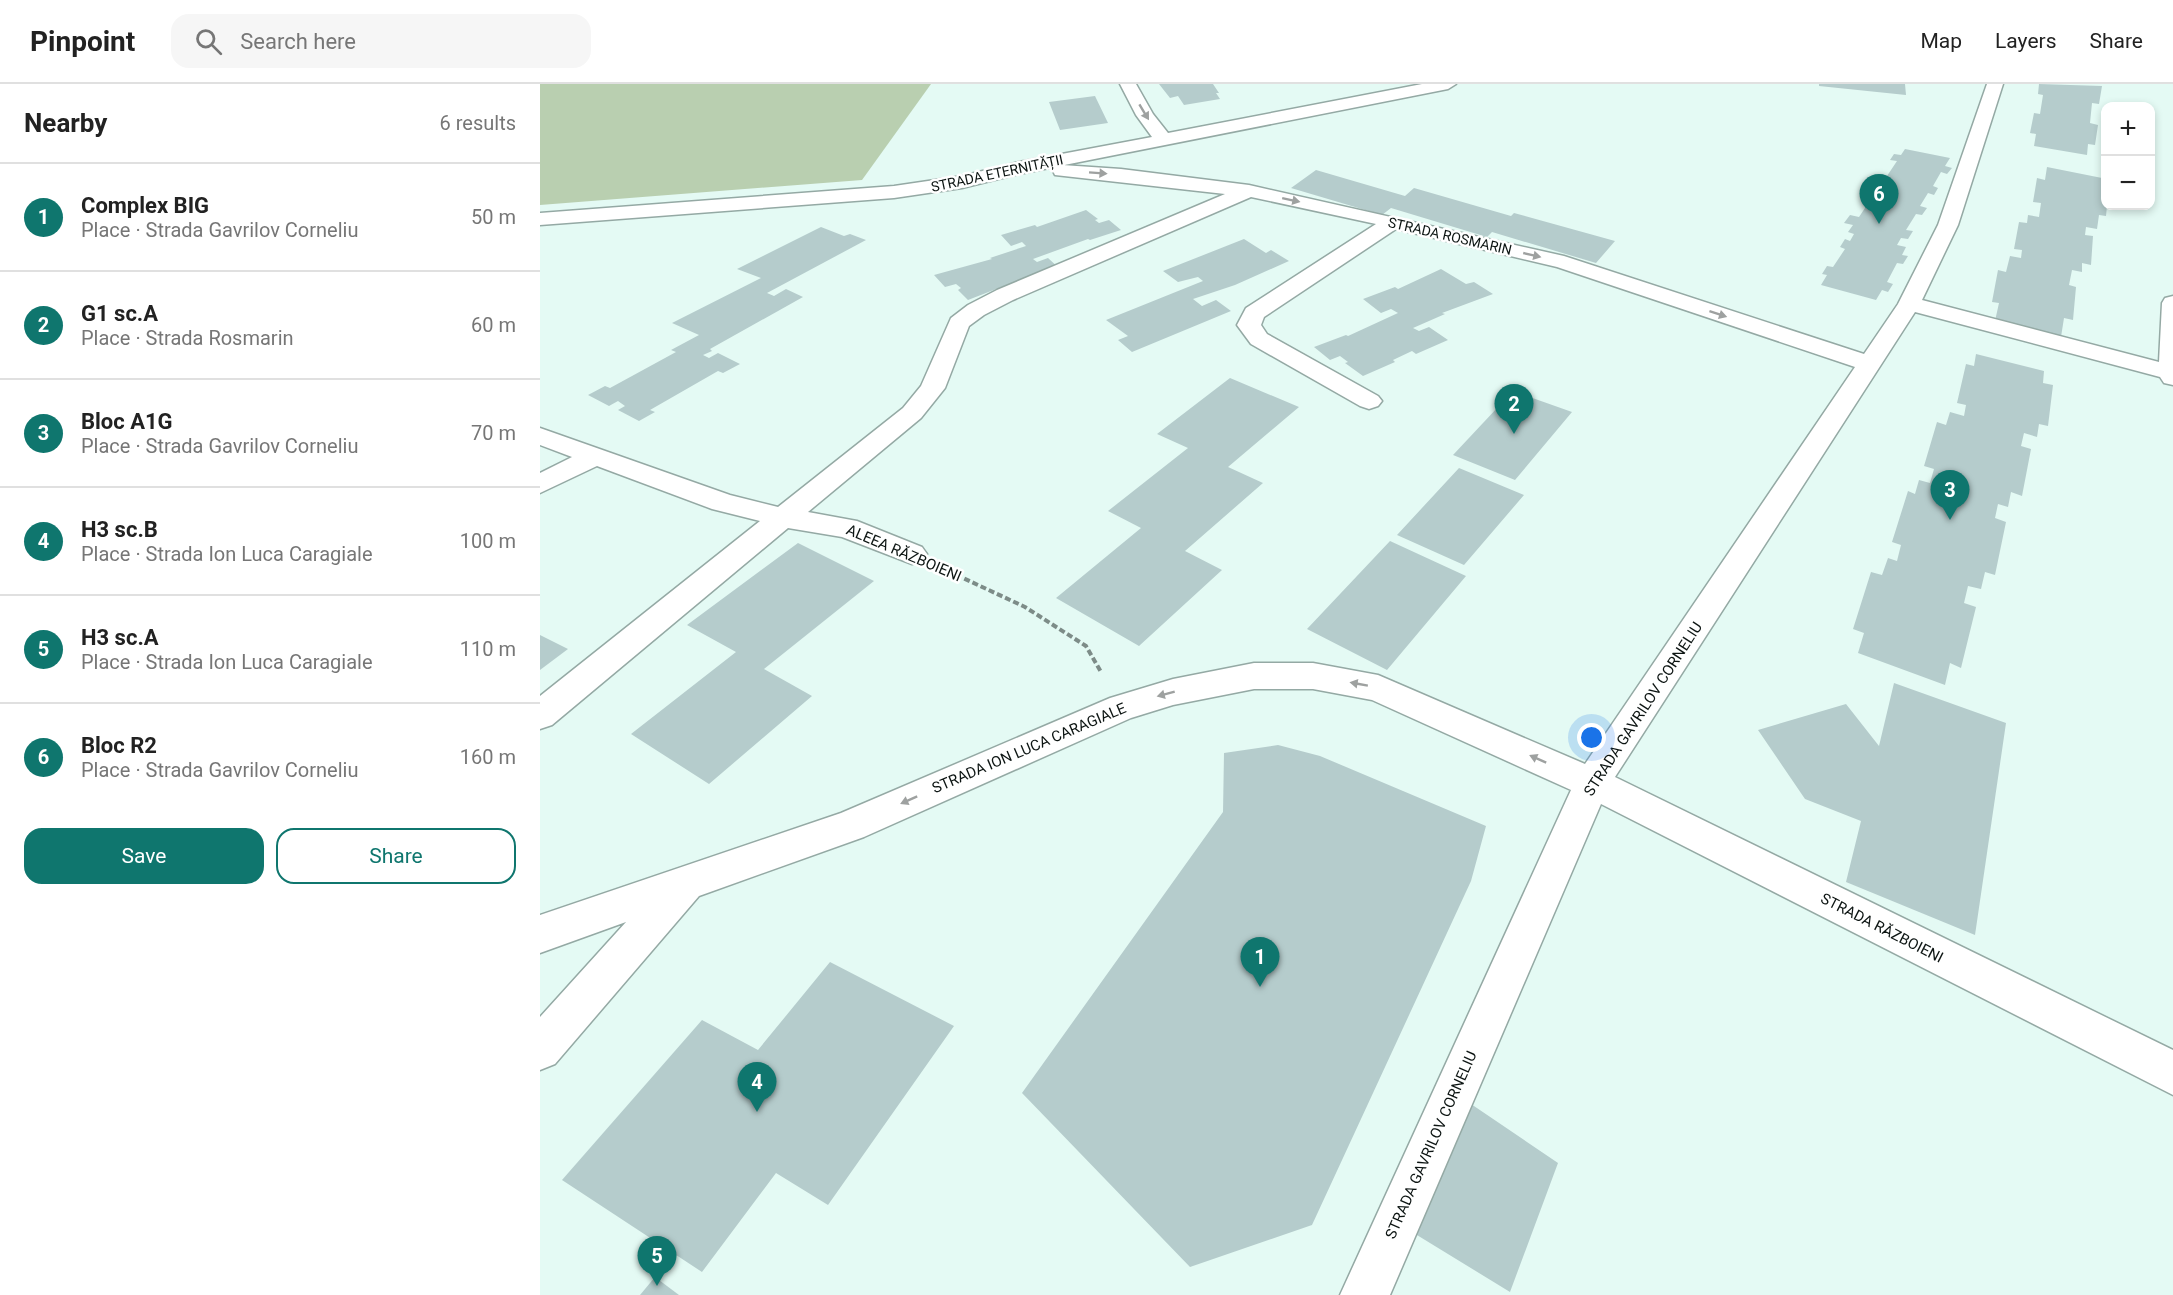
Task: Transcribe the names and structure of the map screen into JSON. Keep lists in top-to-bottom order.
{
  "streets": {
    "street": [
      "STRADA ETERNITĂȚII",
      "STRADA ROSMARIN",
      "ALEEA RĂZBOIENI",
      "STRADA GAVRILOV CORNELIU",
      "STRADA ION LUCA CARAGIALE",
      "STRADA RĂZBOIENI"
    ]
  },
  "crossings": [
    ["STRADA ETERNITĂȚII", "STRADA ROSMARIN"],
    ["STRADA ROSMARIN", "STRADA GAVRILOV CORNELIU"],
    ["ALEEA RĂZBOIENI", "STRADA ION LUCA CARAGIALE"],
    ["STRADA GAVRILOV CORNELIU", "STRADA ION LUCA CARAGIALE"],
    ["STRADA GAVRILOV CORNELIU", "STRADA RĂZBOIENI"],
    ["STRADA ION LUCA CARAGIALE", "STRADA RĂZBOIENI"]
  ],
  "one_way": ["STRADA ROSMARIN", "STRADA ION LUCA CARAGIALE"],
  "page": {
    "header": "Pinpoint",
    "search": "Search here",
    "nav": ["Map", "Layers", "Share"],
    "heading": ["Nearby", "6 results"],
    "map_buttons": ["+", "−"],
    "list": [
      {
        "mark": "1",
        "name": "Complex BIG",
        "note": "Place · Strada Gavrilov Corneliu",
        "value": "50 m"
      },
      {
        "mark": "2",
        "name": "G1 sc.A",
        "note": "Place · Strada Rosmarin",
        "value": "60 m"
      },
      {
        "mark": "3",
        "name": "Bloc A1G",
        "note": "Place · Strada Gavrilov Corneliu",
        "value": "70 m"
      },
      {
        "mark": "4",
        "name": "H3 sc.B",
        "note": "Place · Strada Ion Luca Caragiale",
        "value": "100 m"
      },
      {
        "mark": "5",
        "name": "H3 sc.A",
        "note": "Place · Strada Ion Luca Caragiale",
        "value": "110 m"
      },
      {
        "mark": "6",
        "name": "Bloc R2",
        "note": "Place · Strada Gavrilov Corneliu",
        "value": "160 m"
      }
    ],
    "pins": [
      "6",
      "2",
      "3",
      "1",
      "4",
      "5"
    ],
    "buttons": ["Save", "Share"]
  }
}
